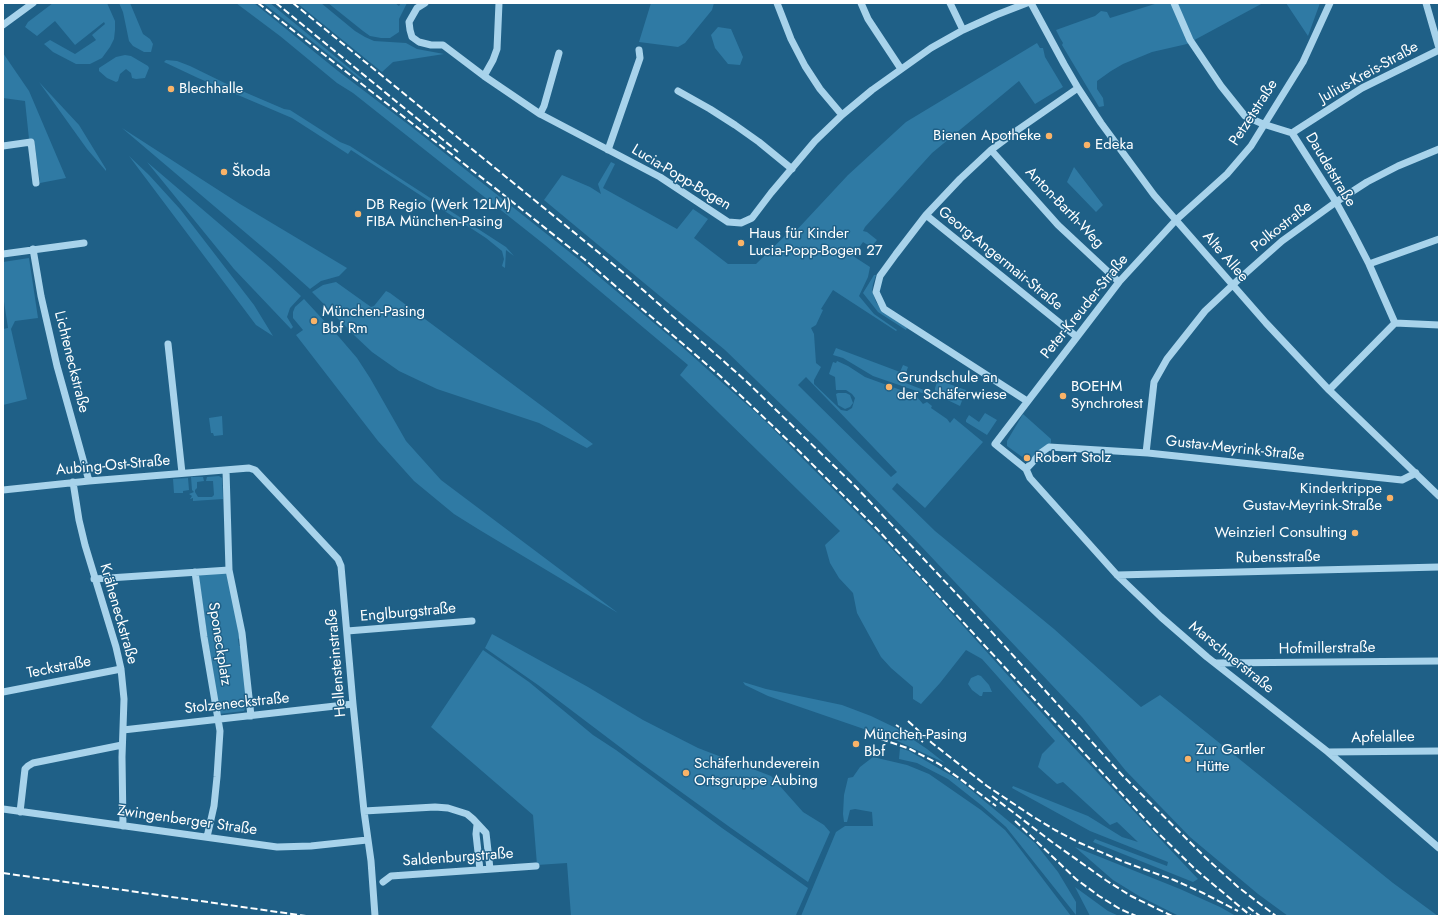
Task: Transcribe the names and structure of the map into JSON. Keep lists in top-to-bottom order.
{
  "streets": {
    "street": [
      "Julius-Kreis-Straße",
      "Petzetstraße",
      "Daudetstraße",
      "Lucia-Popp-Bogen",
      "Anton-Barth-Weg",
      "Polkostraße",
      "Alte Allee",
      "Georg-Angermair-Straße",
      "Peter-Kreuder-Straße",
      "Lichteneckstraße",
      "Gustav-Meyrink-Straße",
      "Aubing-Ost-Straße",
      "Rubensstraße",
      "Englburgstraße",
      "Kräheneckstraße",
      "Sponeckplatz",
      "Hofmillerstraße",
      "Marschnerstraße",
      "Hellensteinstraße",
      "Teckstraße",
      "Stolzeneckstraße",
      "Apfelallee",
      "Zwingenberger Straße",
      "Saldenburgstraße"
    ]
  },
  "crossings": [
    ["Julius-Kreis-Straße", "Daudetstraße"],
    ["Petzetstraße", "Daudetstraße"],
    ["Petzetstraße", "Alte Allee"],
    ["Petzetstraße", "Peter-Kreuder-Straße"],
    ["Daudetstraße", "Polkostraße"],
    ["Anton-Barth-Weg", "Peter-Kreuder-Straße"],
    ["Polkostraße", "Alte Allee"],
    ["Polkostraße", "Gustav-Meyrink-Straße"],
    ["Alte Allee", "Peter-Kreuder-Straße"],
    ["Alte Allee", "Gustav-Meyrink-Straße"],
    ["Georg-Angermair-Straße", "Peter-Kreuder-Straße"],
    ["Peter-Kreuder-Straße", "Gustav-Meyrink-Straße"],
    ["Peter-Kreuder-Straße", "Marschnerstraße"],
    ["Lichteneckstraße", "Aubing-Ost-Straße"],
    ["Gustav-Meyrink-Straße", "Marschnerstraße"],
    ["Aubing-Ost-Straße", "Kräheneckstraße"],
    ["Aubing-Ost-Straße", "Sponeckplatz"],
    ["Aubing-Ost-Straße", "Hellensteinstraße"],
    ["Rubensstraße", "Marschnerstraße"],
    ["Englburgstraße", "Hellensteinstraße"],
    ["Kräheneckstraße", "Teckstraße"],
    ["Kräheneckstraße", "Stolzeneckstraße"],
    ["Kräheneckstraße", "Zwingenberger Straße"],
    ["Sponeckplatz", "Hellensteinstraße"],
    ["Sponeckplatz", "Stolzeneckstraße"],
    ["Sponeckplatz", "Zwingenberger Straße"],
    ["Hofmillerstraße", "Marschnerstraße"],
    ["Marschnerstraße", "Apfelallee"],
    ["Hellensteinstraße", "Stolzeneckstraße"],
    ["Hellensteinstraße", "Zwingenberger Straße"]
  ],
  "places": [
    "Blechhalle",
    "Bienen Apotheke",
    "Edeka",
    "Škoda",
    "DB Regio (Werk 12LM) FIBA München-Pasing",
    "Haus für Kinder Lucia-Popp-Bogen 27",
    "München-Pasing Bbf Rm",
    "Grundschule an der Schäferwiese",
    "BOEHM Synchrotest",
    "Robert Stolz",
    "Kinderkrippe Gustav-Meyrink-Straße",
    "Weinzierl Consulting",
    "München-Pasing Bbf",
    "Zur Gartler Hütte",
    "Schäferhundeverein Ortsgruppe Aubing"
  ]
}
